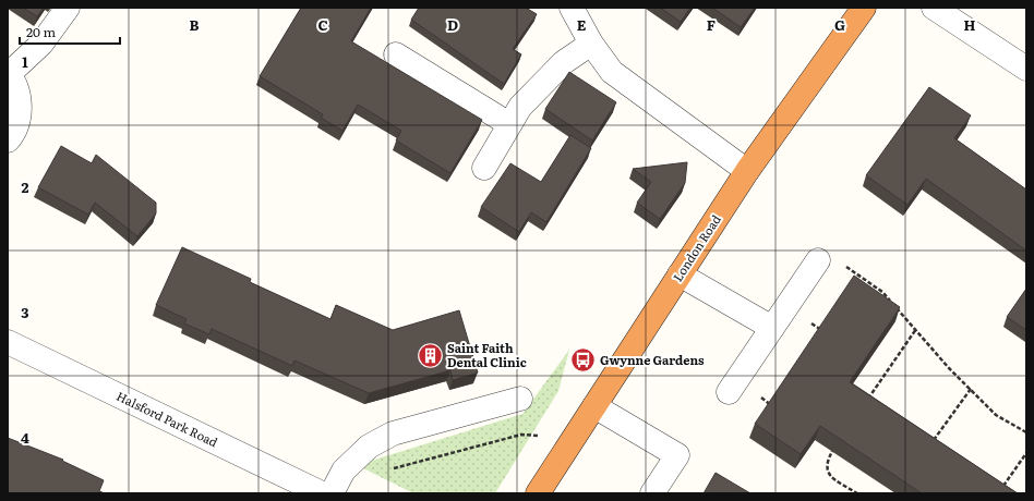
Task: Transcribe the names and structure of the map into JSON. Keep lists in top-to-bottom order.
{
  "streets": {
    "highway": ["London Road"],
    "street": ["Halsford Park Road"]
  },
  "places": {
    "building": ["Saint Faith Dental Clinic"],
    "bus stop": ["Gwynne Gardens"]
  },
  "scale_bar": "20 m",
  "grid": {
    "columns": [
      "B",
      "C",
      "D",
      "E",
      "F",
      "G",
      "H"
    ],
    "rows": [
      "1",
      "2",
      "3",
      "4"
    ]
  }
}
